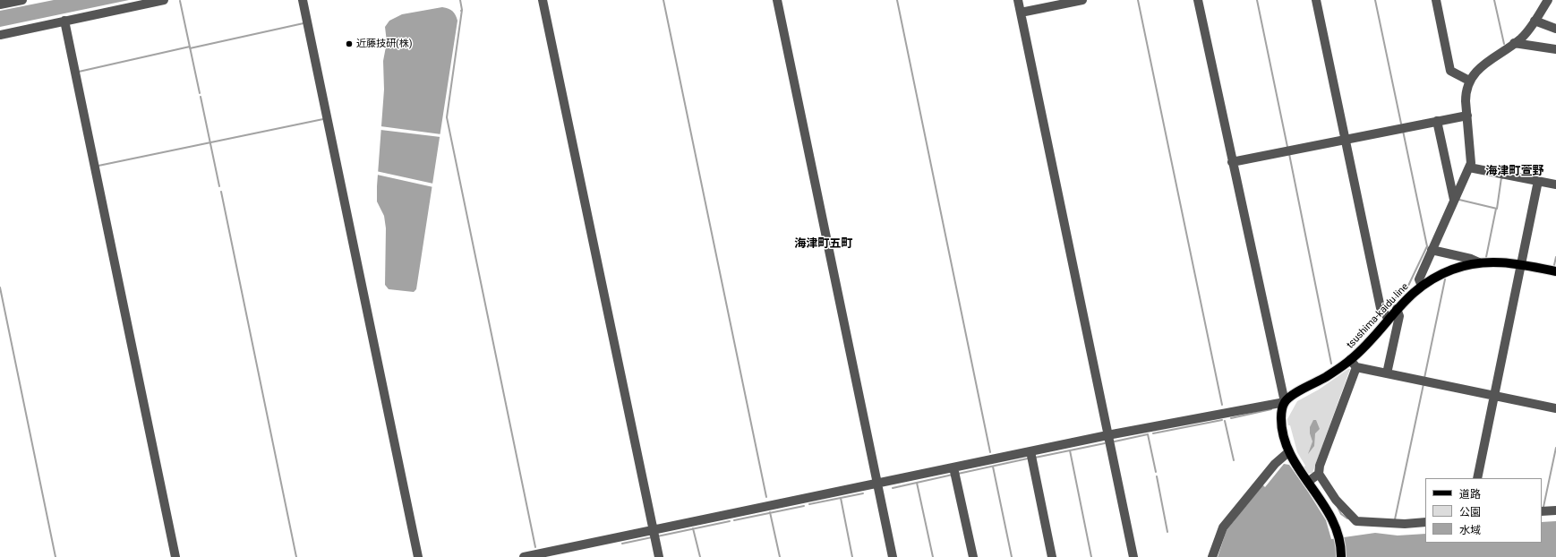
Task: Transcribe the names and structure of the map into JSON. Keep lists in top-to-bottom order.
{
  "streets": {
    "main road": ["tsushima-kaidu line"]
  },
  "districts": ["海津町萱野", "海津町五町"],
  "places": ["近藤技研(株)"],
  "legend": ["道路", "公園", "水域"]
}
